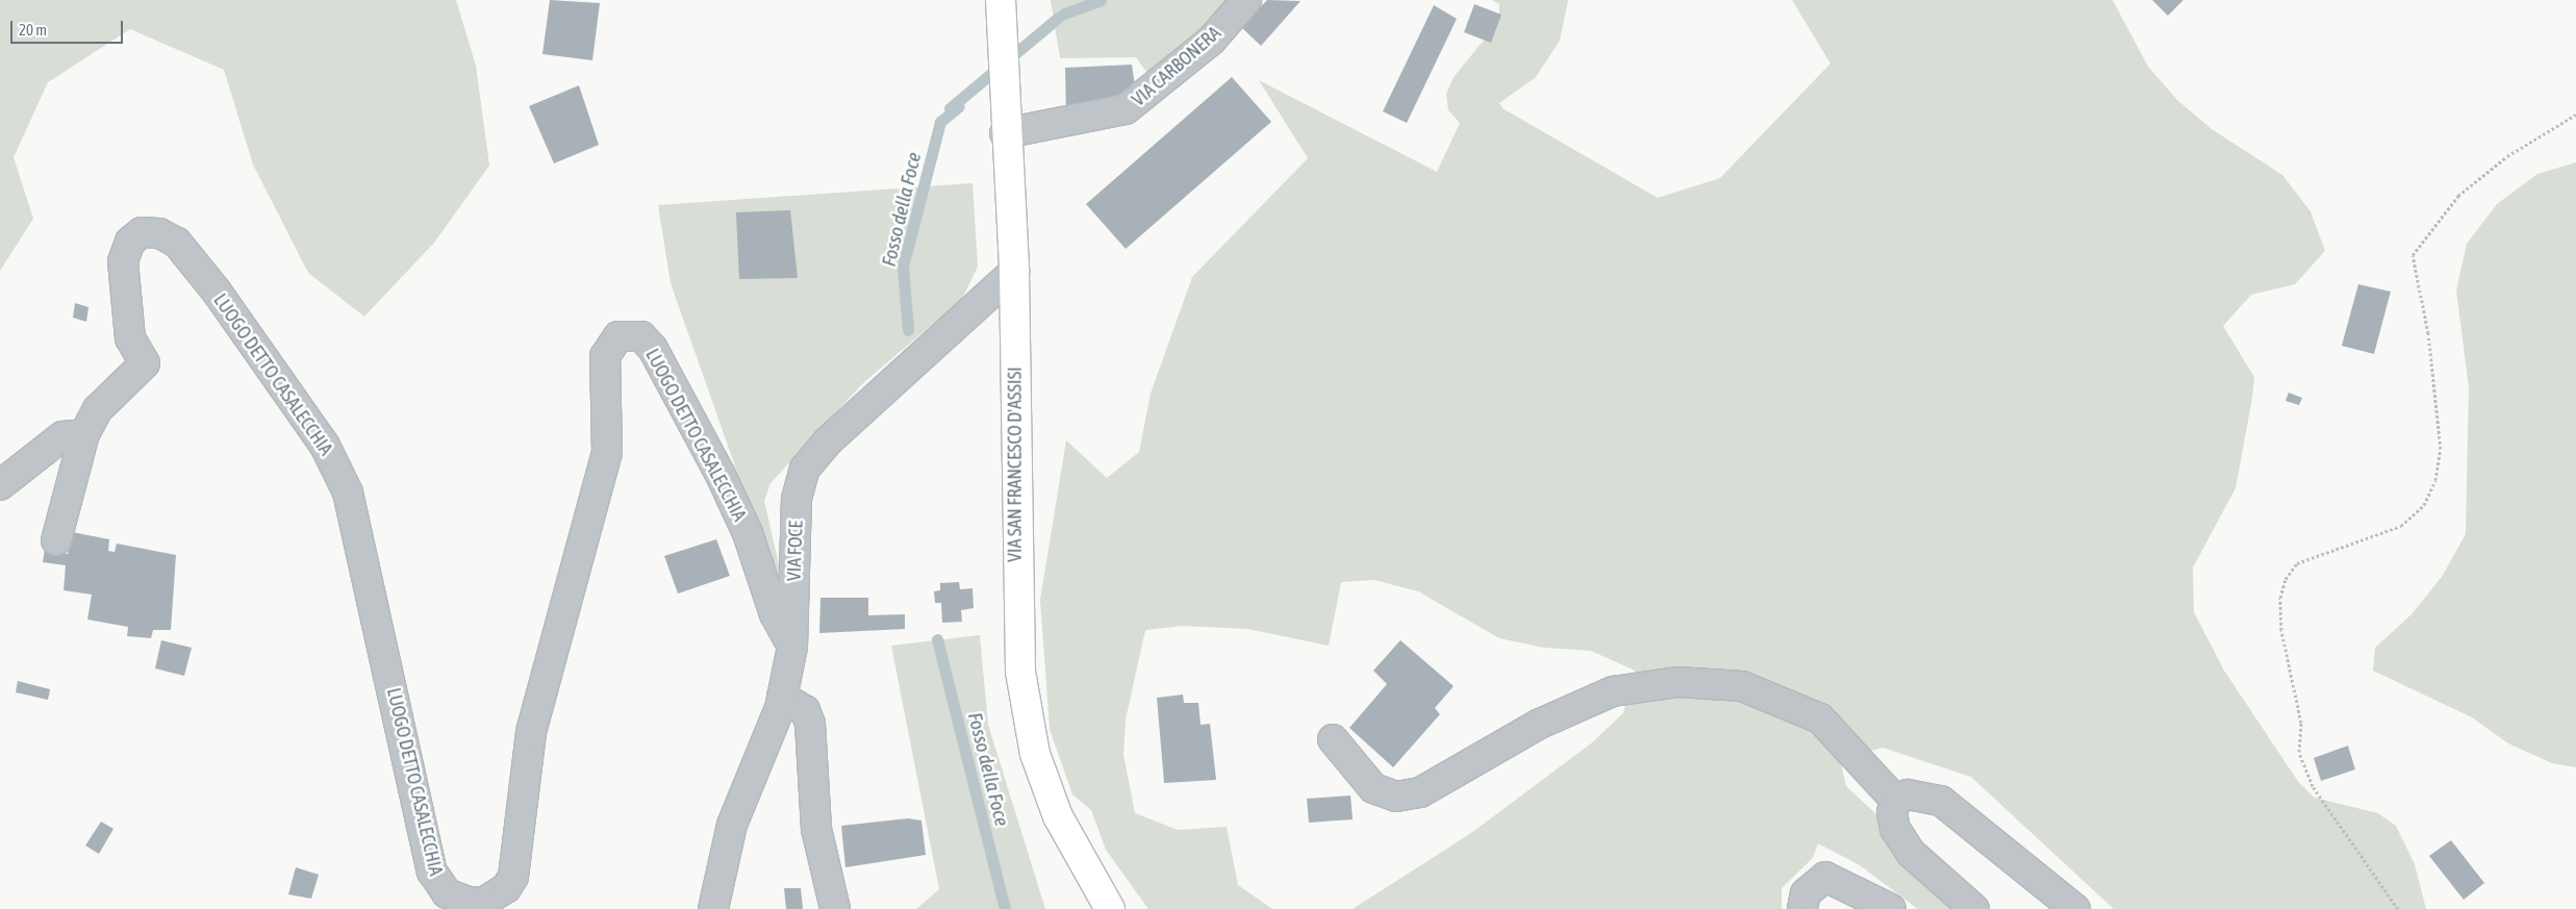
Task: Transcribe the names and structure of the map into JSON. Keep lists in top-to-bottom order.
{
  "streets": {
    "main road": ["VIA SAN FRANCESCO D'ASSISI"],
    "street": ["VIA CARBONERA", "LUOGO DETTO CASALECCHIA", "VIA FOCE"]
  },
  "crossings": [
    ["VIA CARBONERA", "VIA SAN FRANCESCO D'ASSISI"],
    ["LUOGO DETTO CASALECCHIA", "VIA FOCE"],
    ["VIA SAN FRANCESCO D'ASSISI", "VIA FOCE"]
  ],
  "water": ["Fosso della Foce"],
  "scale_bar": "20 m"
}
